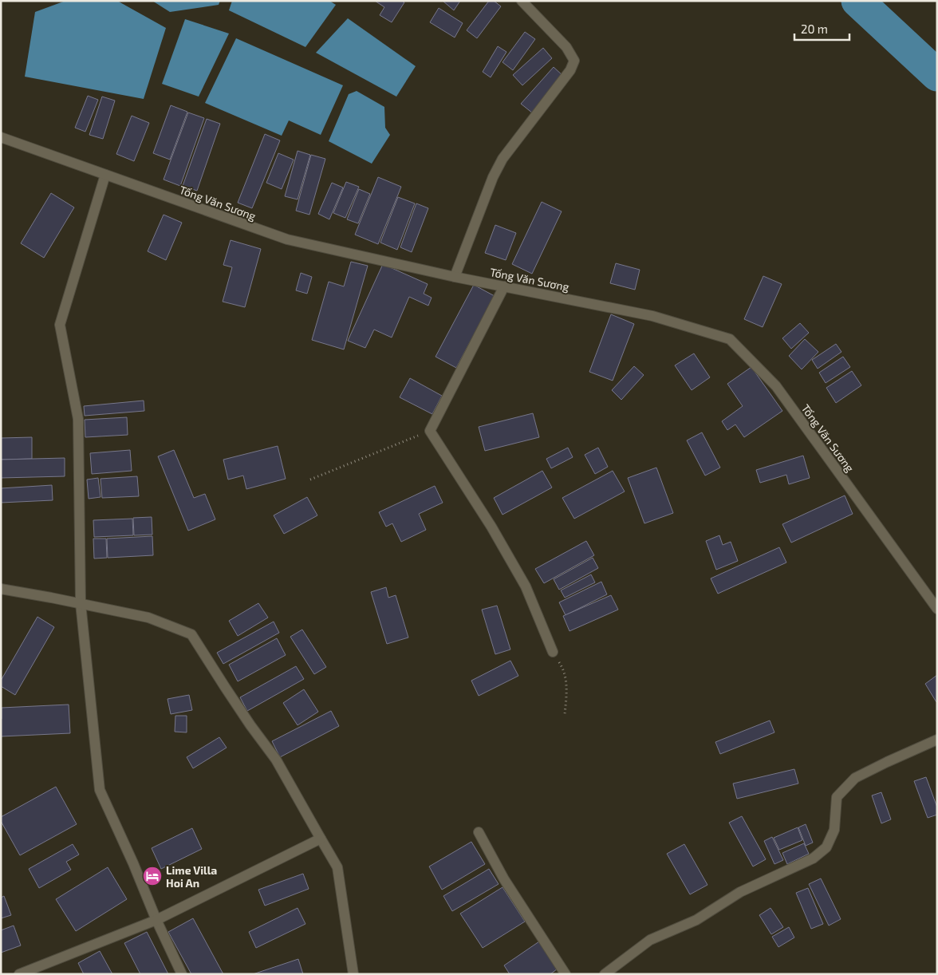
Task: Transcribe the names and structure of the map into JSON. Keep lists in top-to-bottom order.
{
  "streets": {
    "street": ["Tống Văn Sương"]
  },
  "places": {
    "hotel": ["Lime Villa Hoi An"]
  },
  "scale_bar": "20 m"
}
